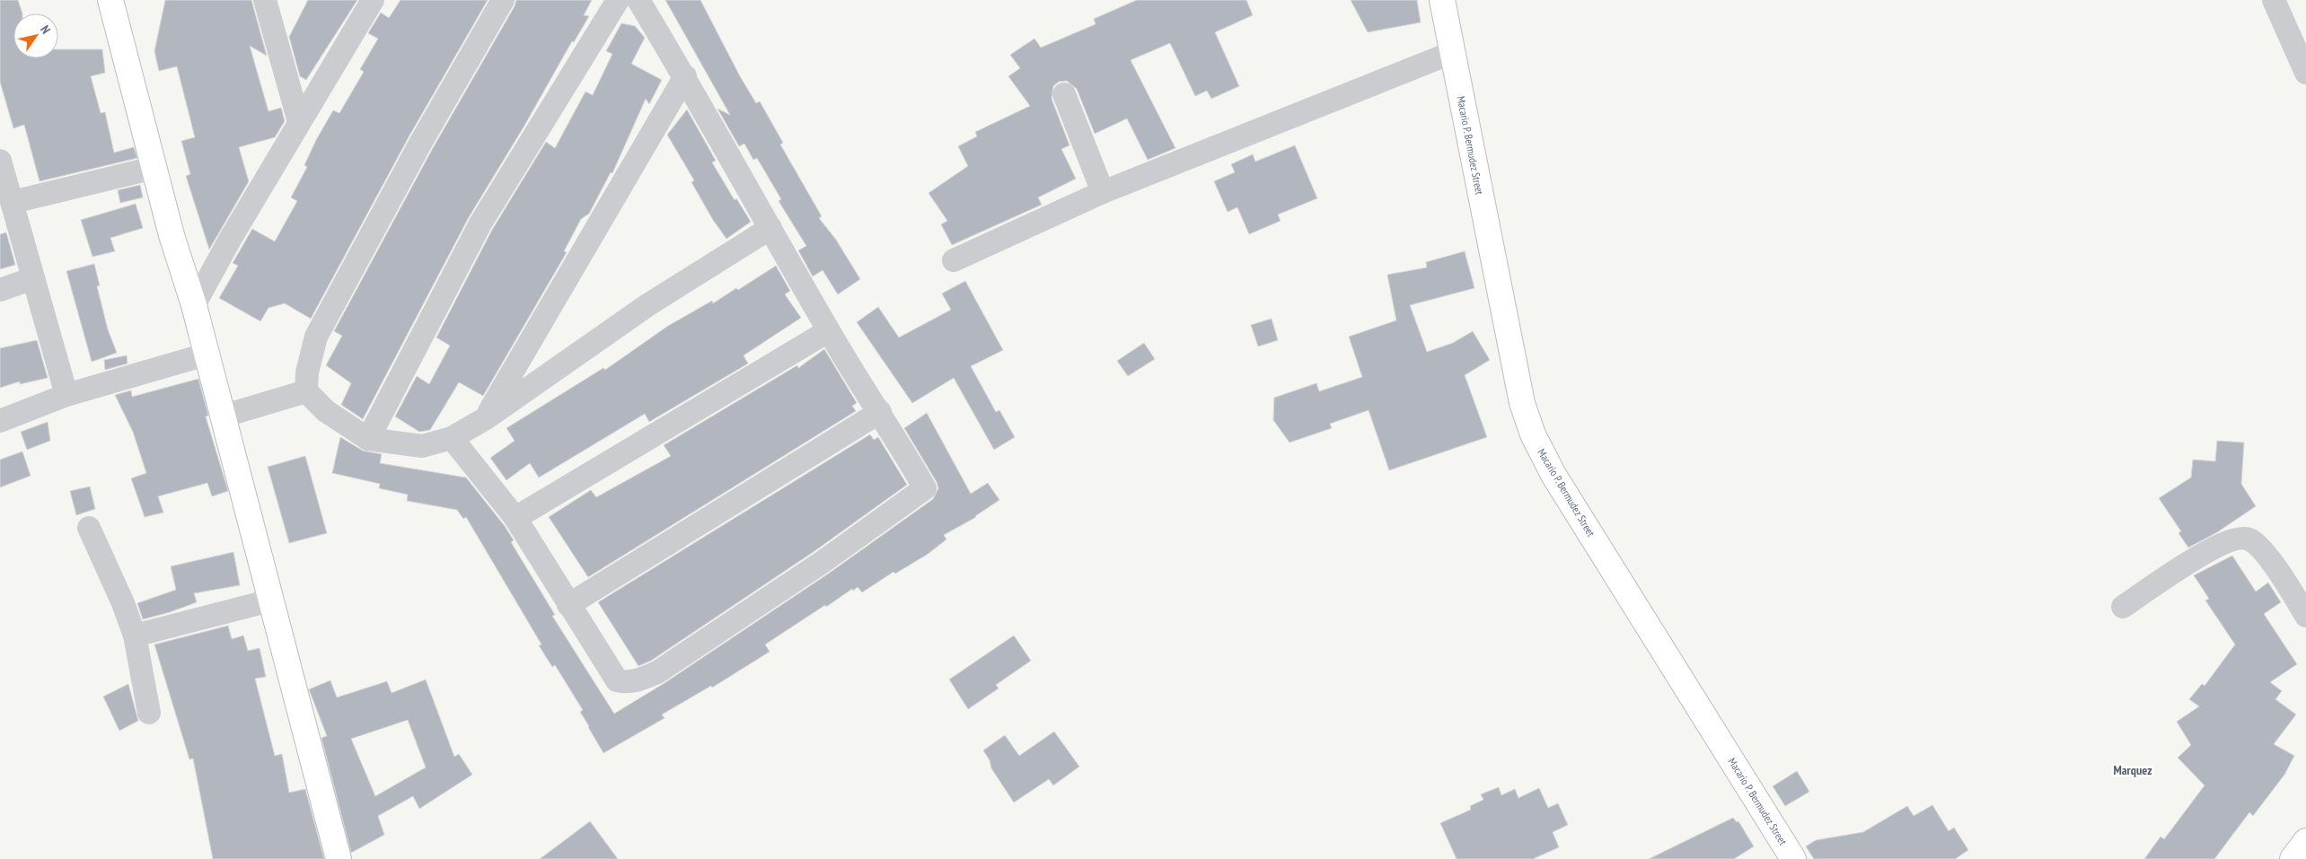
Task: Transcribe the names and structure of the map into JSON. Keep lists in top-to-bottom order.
{
  "streets": {
    "main road": ["Macario P. Bermudez Street"]
  },
  "districts": ["Marquez"],
  "north": "top right"
}
